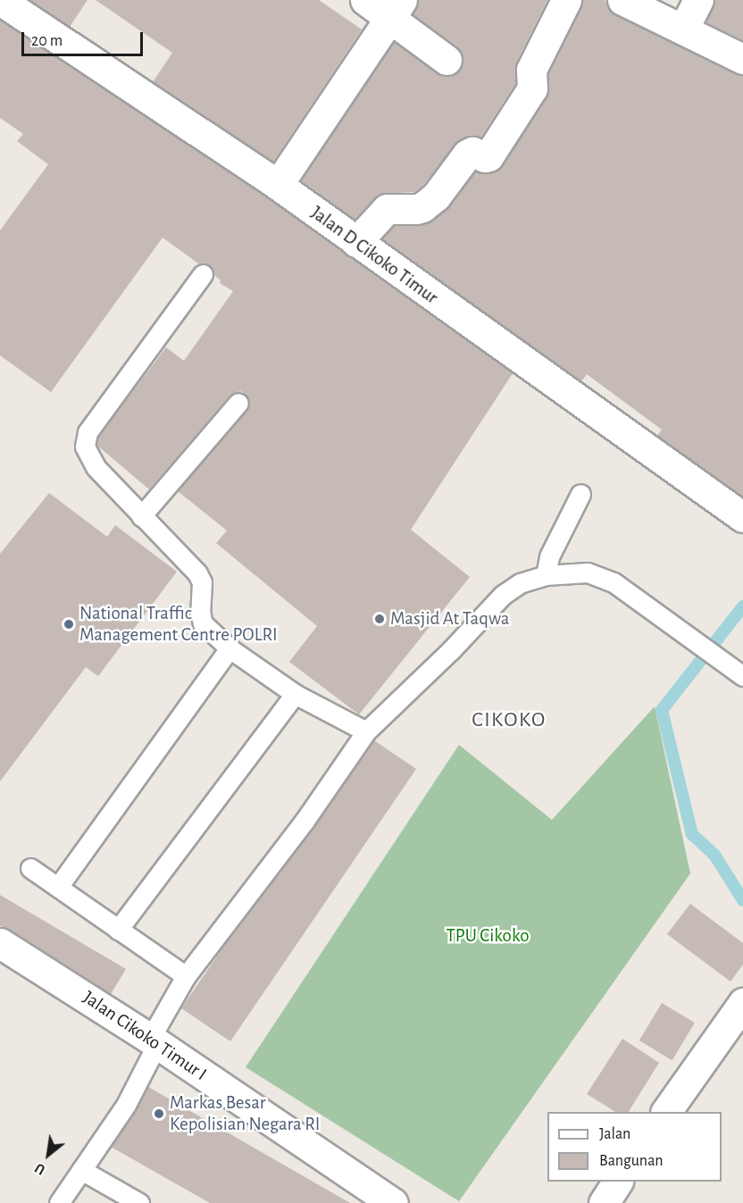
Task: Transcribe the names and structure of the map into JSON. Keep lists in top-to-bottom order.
{
  "streets": {
    "street": ["Jalan D Cikoko Timur", "Jalan Cikoko Timur I"]
  },
  "districts": ["CIKOKO"],
  "parks": ["TPU Cikoko"],
  "places": ["Masjid At Taqwa", "National Traffic Management Centre POLRI", "Markas Besar Kepolisian Negara RI"],
  "legend": ["Jalan", "Bangunan"],
  "scale_bar": "20 m",
  "north": "bottom left"
}
